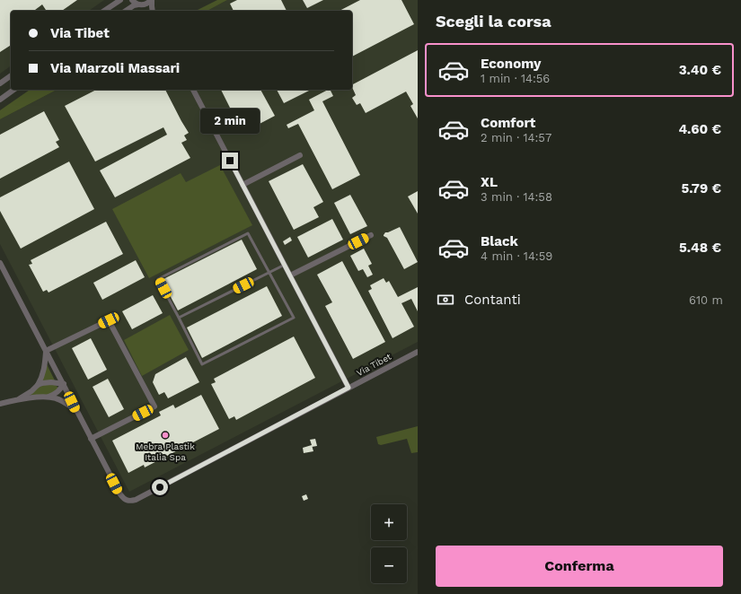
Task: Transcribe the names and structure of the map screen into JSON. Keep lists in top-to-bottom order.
{
  "streets": {
    "street": ["Via Tibet"]
  },
  "places": ["Mebra Plastik Italia Spa"],
  "page": {
    "heading": "Scegli la corsa",
    "banner": ["Via Tibet", "Via Marzoli Massari"],
    "list": [
      {
        "name": "Economy",
        "note": "1 min · 14:56",
        "value": "3.40 €"
      },
      {
        "name": "Comfort",
        "note": "2 min · 14:57",
        "value": "4.60 €"
      },
      {
        "name": "XL",
        "note": "3 min · 14:58",
        "value": "5.79 €"
      },
      {
        "name": "Black",
        "note": "4 min · 14:59",
        "value": "5.48 €"
      }
    ],
    "bubble": "2 min",
    "pay": ["Contanti", "610 m"],
    "map_buttons": ["+", "−"],
    "buttons": "Conferma"
  }
}
